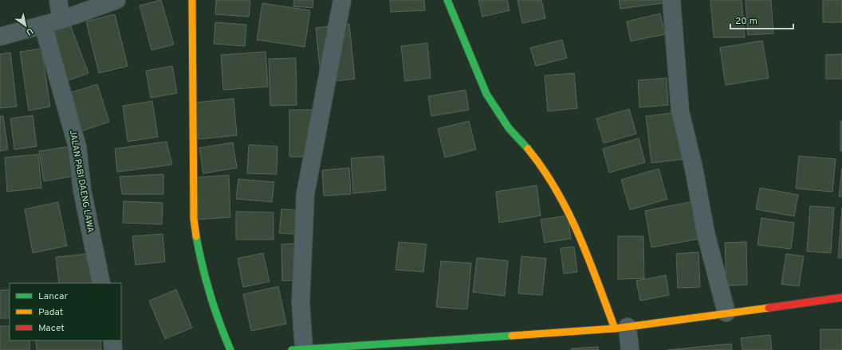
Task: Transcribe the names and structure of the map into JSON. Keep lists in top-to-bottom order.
{
  "streets": {
    "street": ["JALAN PABI DAENG LAWA"]
  },
  "legend": ["Lancar", "Padat", "Macet"],
  "scale_bar": "20 m",
  "north": "bottom right"
}
